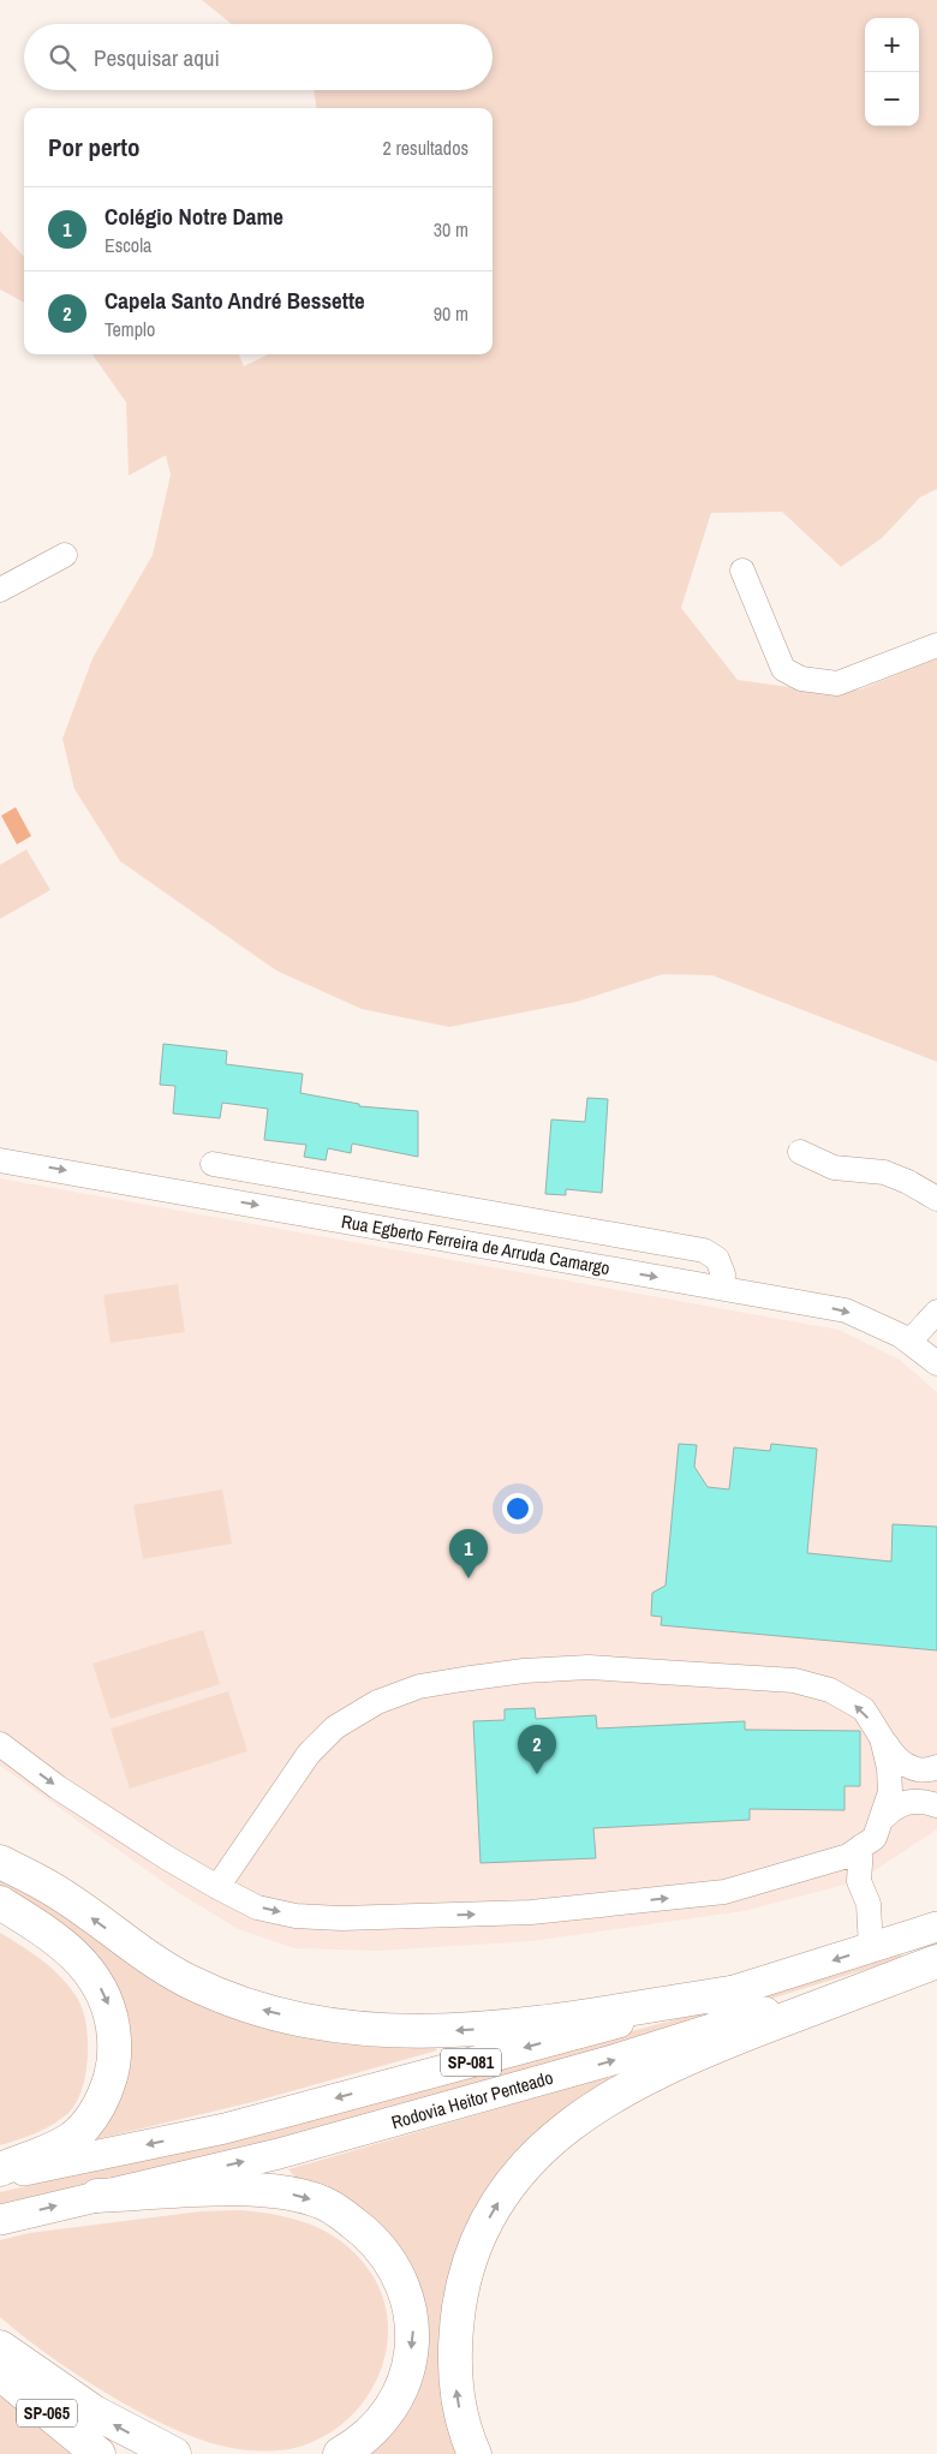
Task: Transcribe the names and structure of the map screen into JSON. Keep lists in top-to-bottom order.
{
  "streets": {
    "highway": ["SP-065"],
    "main road": ["SP-081", "Rodovia Heitor Penteado"],
    "street": ["Rua Egberto Ferreira de Arruda Camargo"]
  },
  "page": {
    "map_buttons": ["+", "−"],
    "search": "Pesquisar aqui",
    "heading": ["Por perto", "2 resultados"],
    "list": [
      {
        "mark": "1",
        "name": "Colégio Notre Dame",
        "note": "Escola",
        "value": "30 m"
      },
      {
        "mark": "2",
        "name": "Capela Santo André Bessette",
        "note": "Templo",
        "value": "90 m"
      }
    ],
    "pins": ["1", "2"]
  }
}
